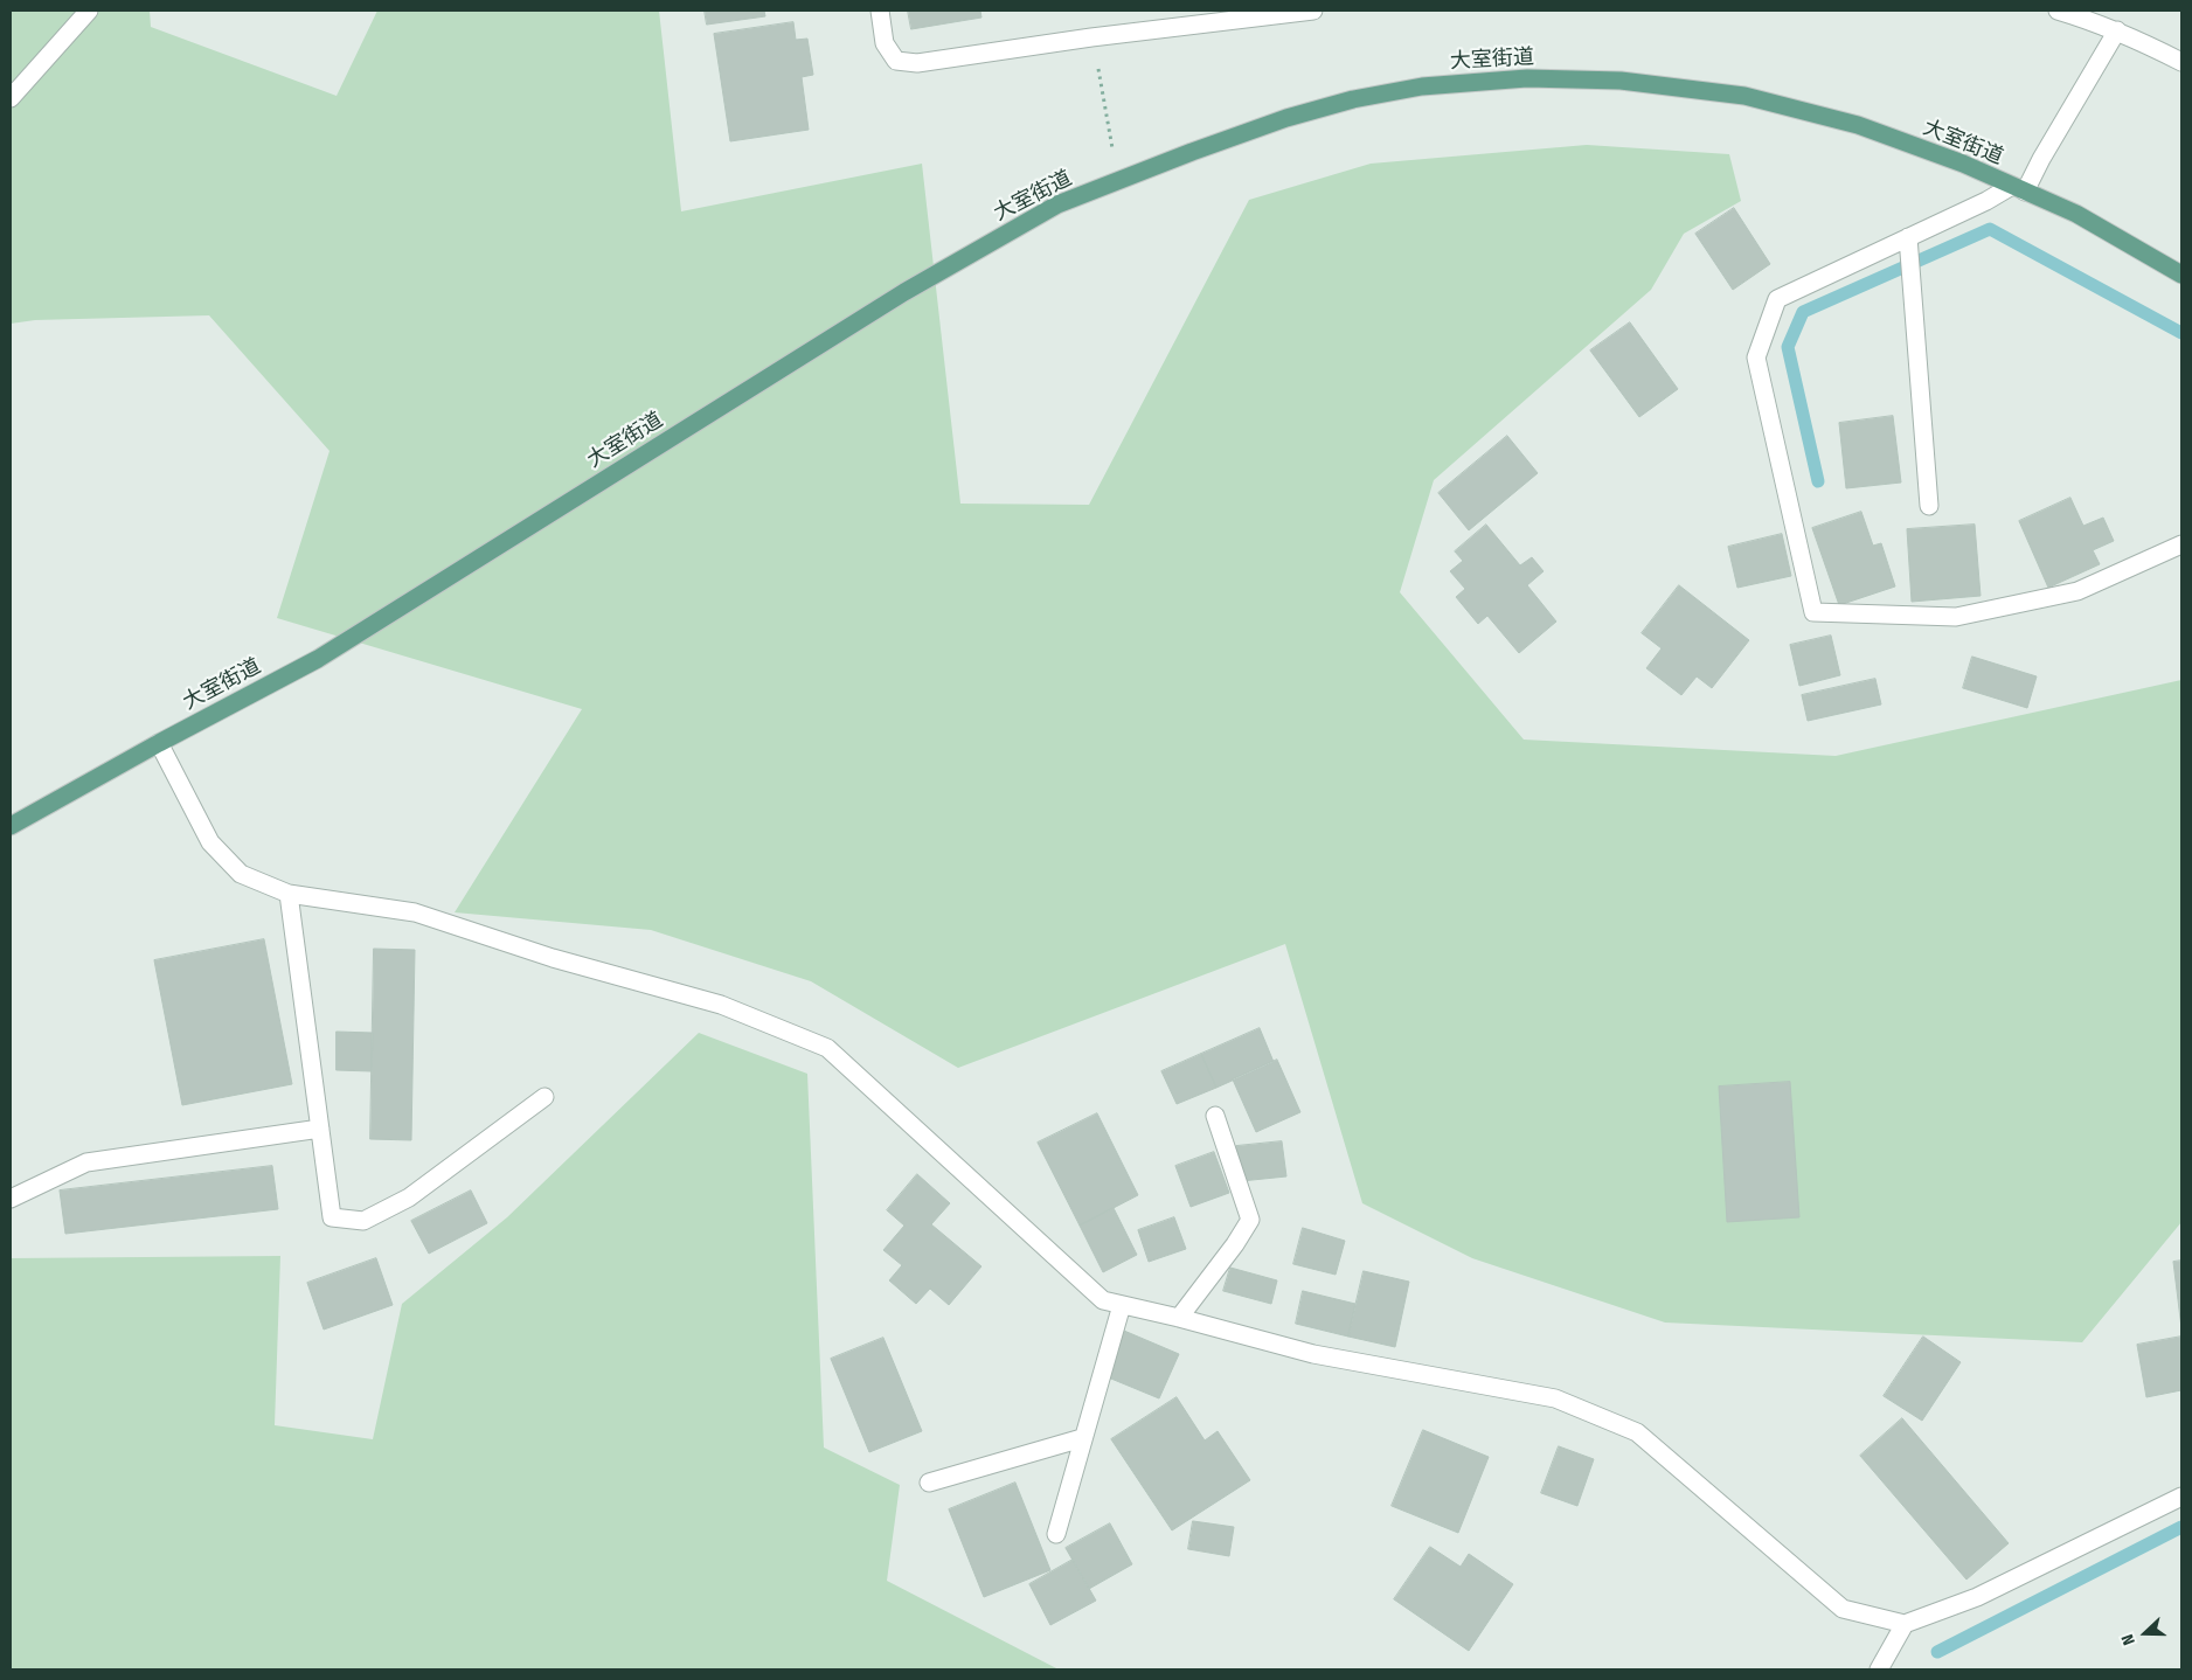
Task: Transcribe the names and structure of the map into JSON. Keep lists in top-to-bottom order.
{
  "streets": {
    "main road": ["大室街道"]
  },
  "north": "left"
}
